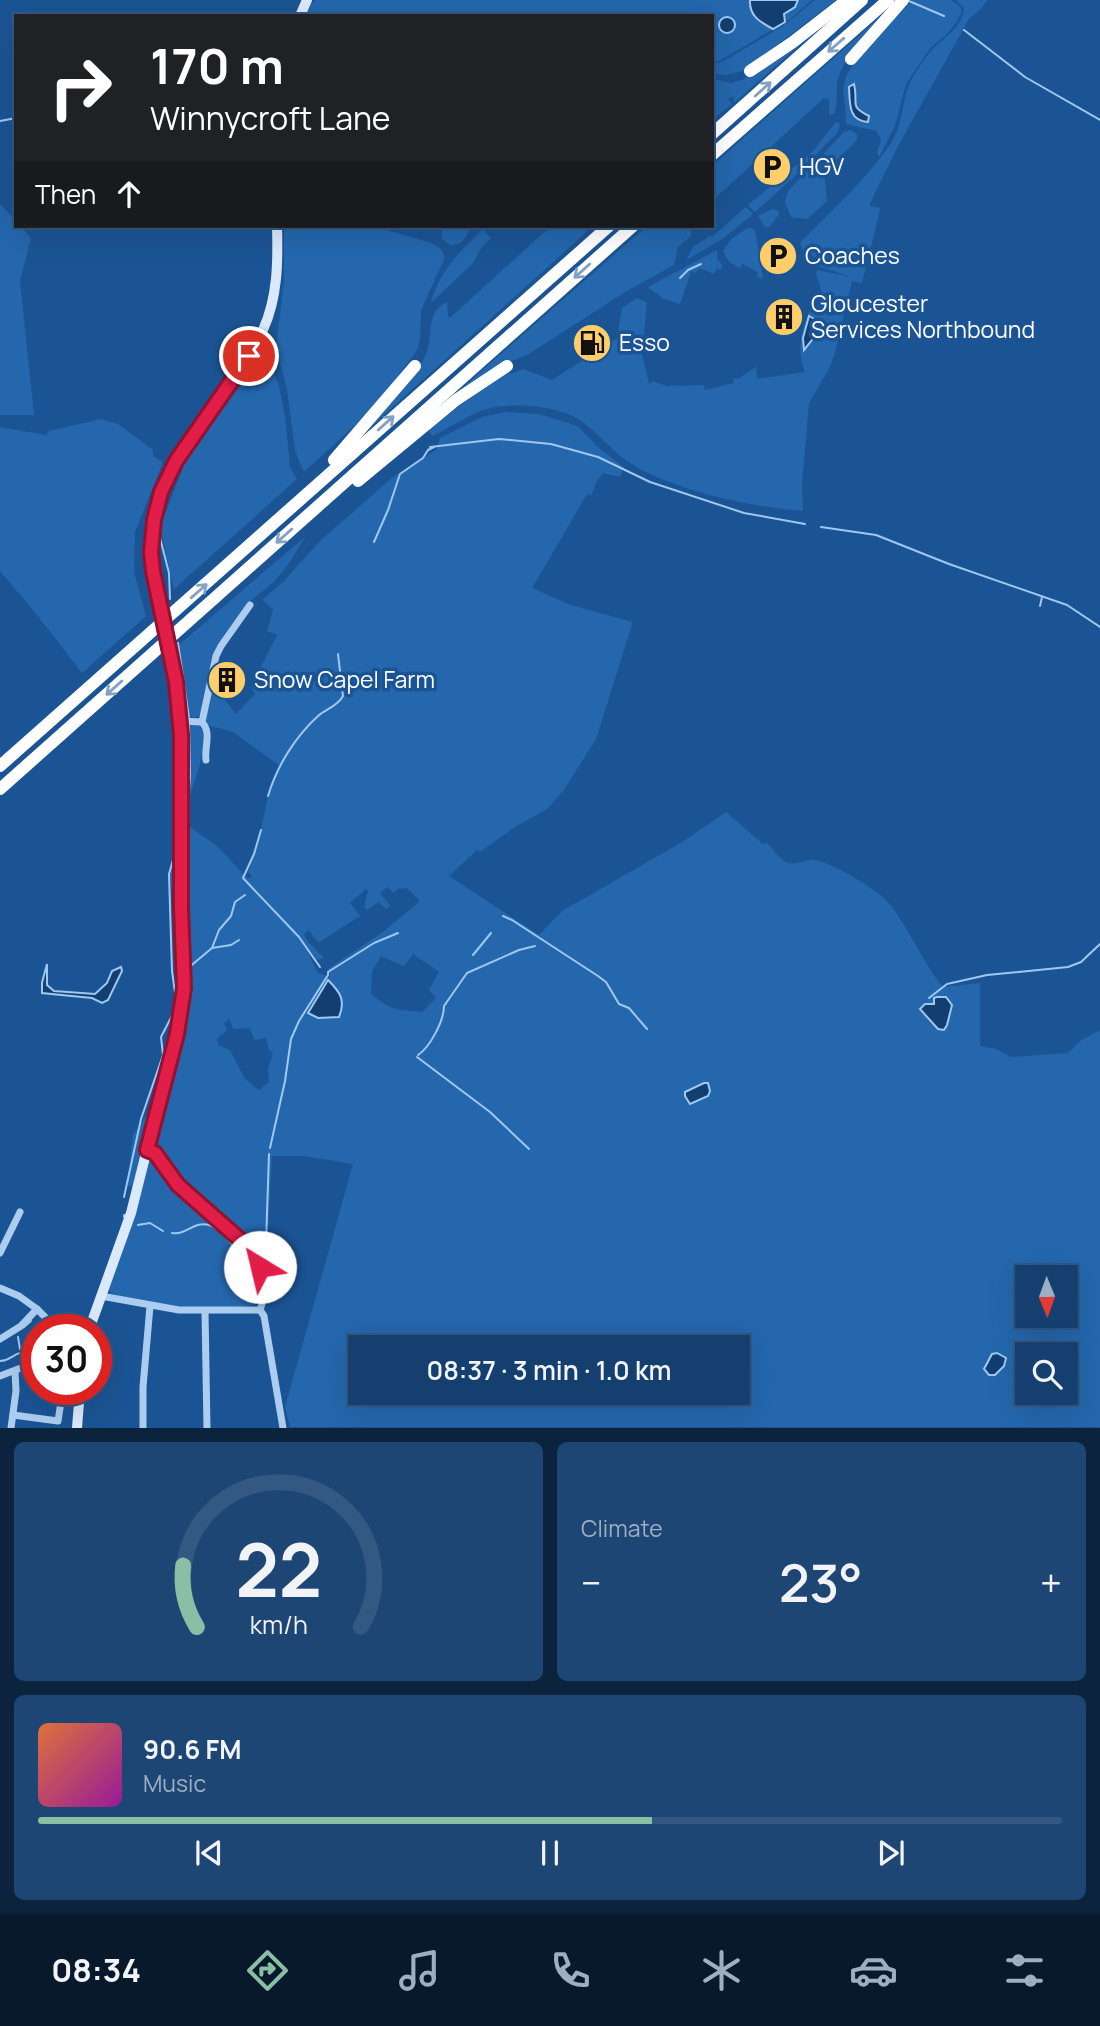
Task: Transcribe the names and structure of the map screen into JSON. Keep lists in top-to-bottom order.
{
  "places": {
    "parking": ["HGV", "Coaches"],
    "building": ["Gloucester Services Northbound", "Snow Capel Farm"],
    "fuel station": ["Esso"]
  },
  "north": "bottom",
  "page": {
    "turn": ["170 m", "Winnycroft Lane"],
    "then": "Then",
    "limit": "30",
    "trip": "08:37 · 3 min · 1.0 km",
    "tile": "Climate",
    "heat": ["−", "23°", "+"],
    "song": ["90.6 FM", "Music"],
    "tabs": "08:34",
    "gauge": ["22", "km/h"]
  }
}
